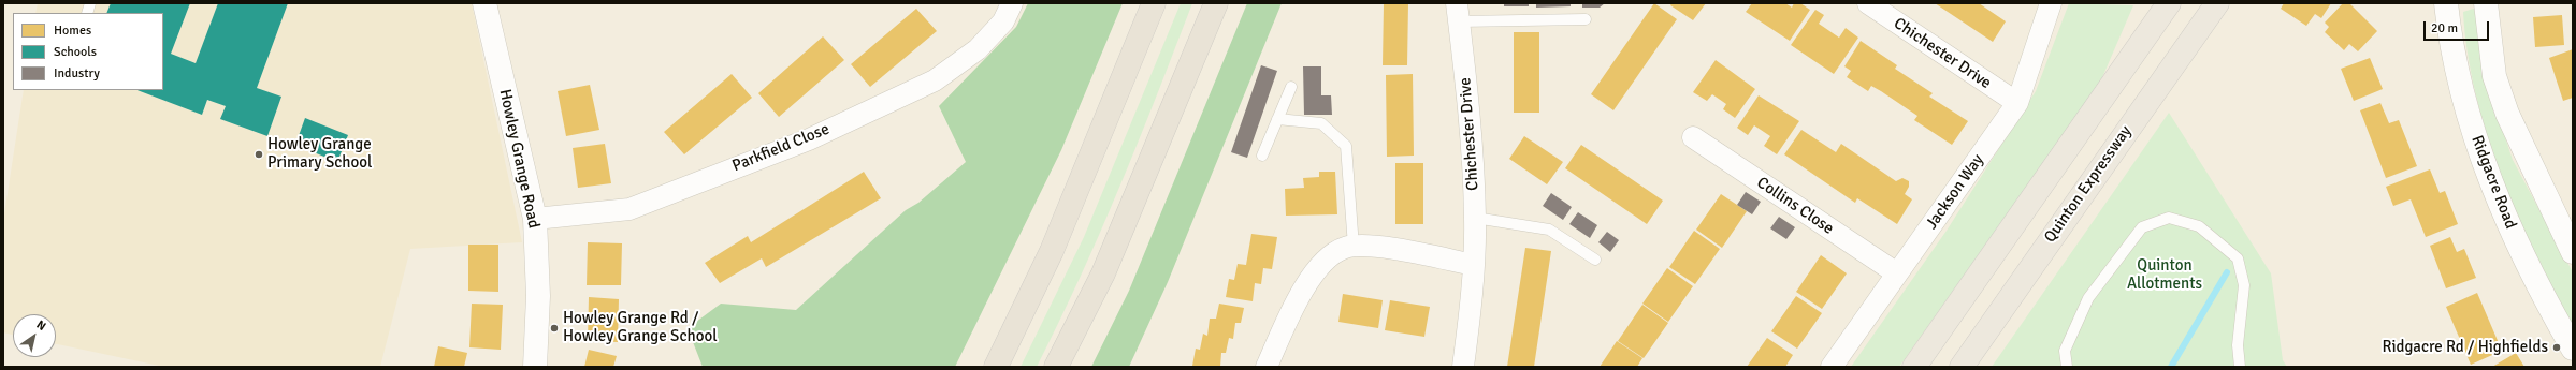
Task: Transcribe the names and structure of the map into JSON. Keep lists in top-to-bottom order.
{
  "streets": {
    "highway": ["Quinton Expressway"],
    "street": [
      "Chichester Drive",
      "Parkfield Close",
      "Howley Grange Road",
      "Ridgacre Road",
      "Jackson Way",
      "Collins Close"
    ]
  },
  "crossings": [
    ["Chichester Drive", "Jackson Way"],
    ["Parkfield Close", "Howley Grange Road"],
    ["Jackson Way", "Collins Close"]
  ],
  "parks": ["Quinton Allotments"],
  "places": ["Howley Grange Primary School", "Howley Grange Rd / Howley Grange School", "Ridgacre Rd / Highfields"],
  "legend": ["Homes", "Schools", "Industry"],
  "scale_bar": "20 m",
  "north": "top right"
}
